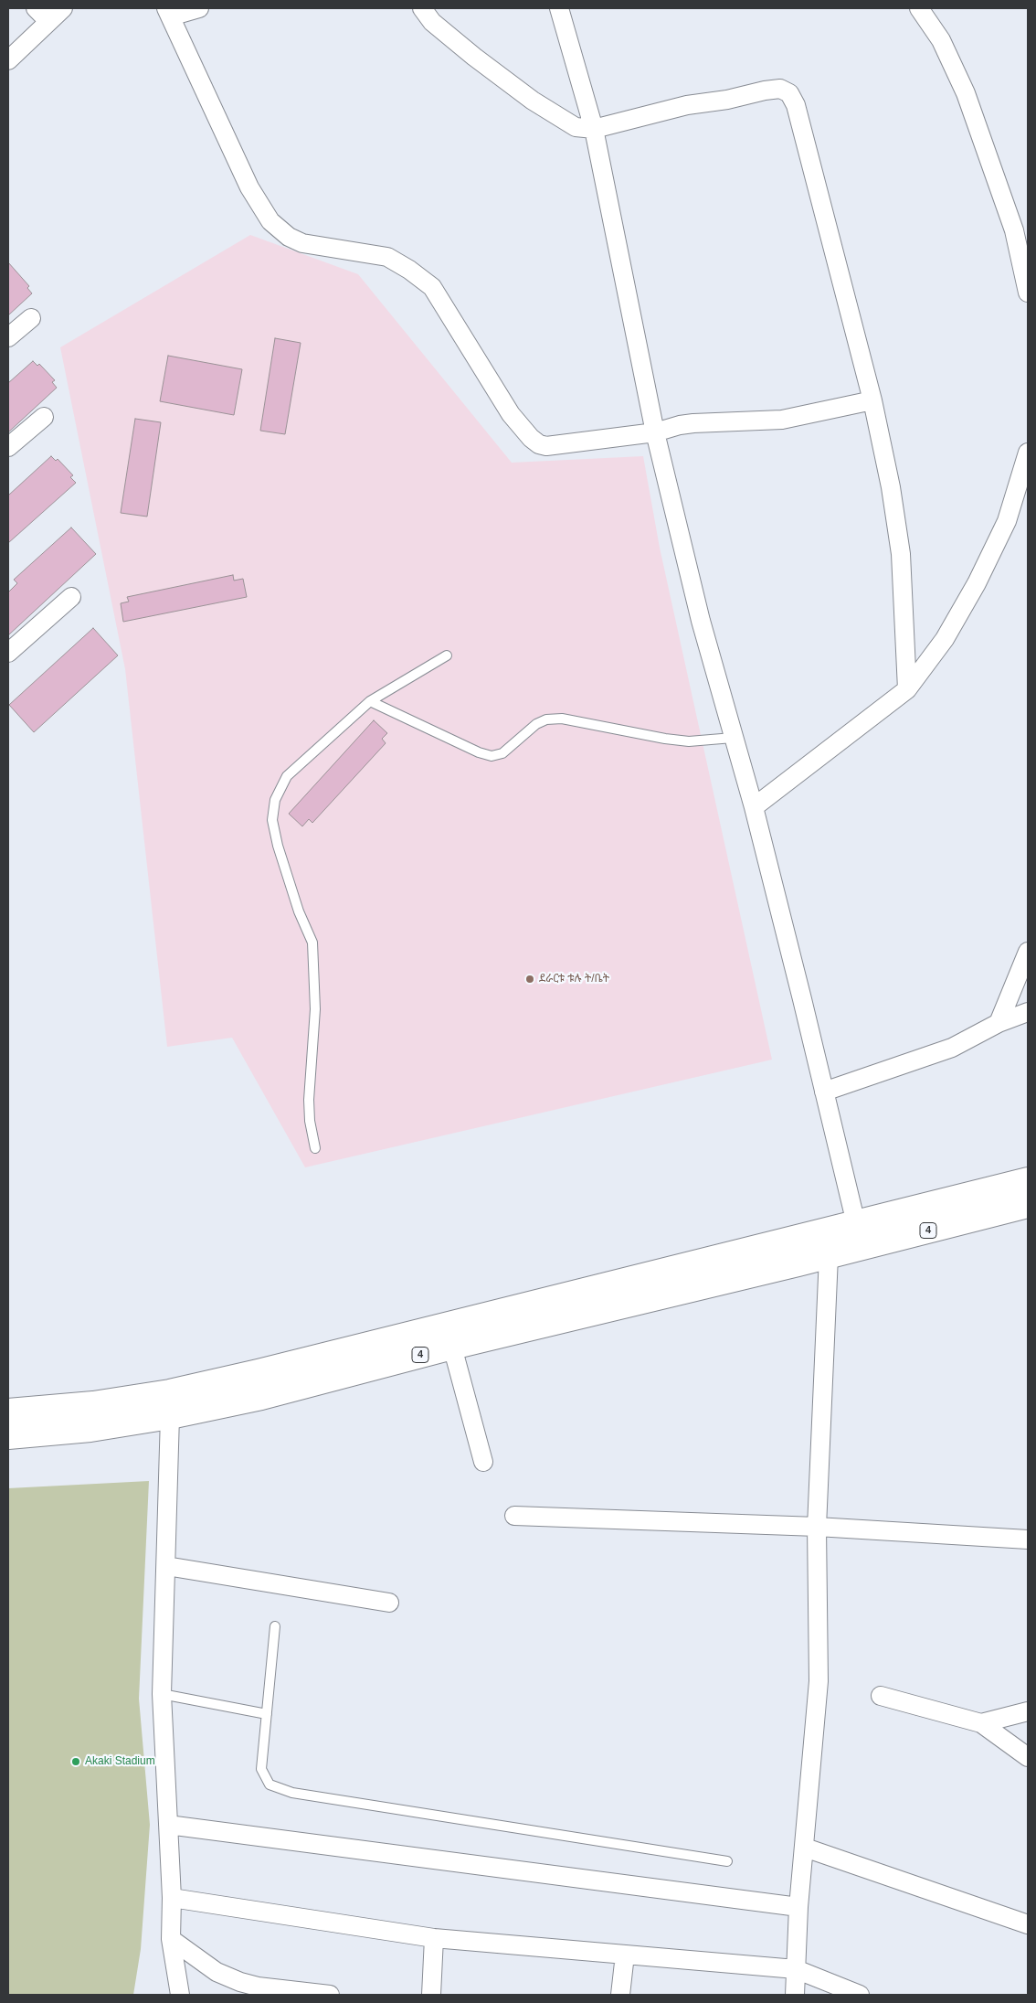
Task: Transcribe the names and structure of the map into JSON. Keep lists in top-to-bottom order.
{
  "streets": {
    "main road": ["4"]
  },
  "places": ["ደራርቱ ቱሉ ት/ቤት", "Akaki Stadium"]
}
